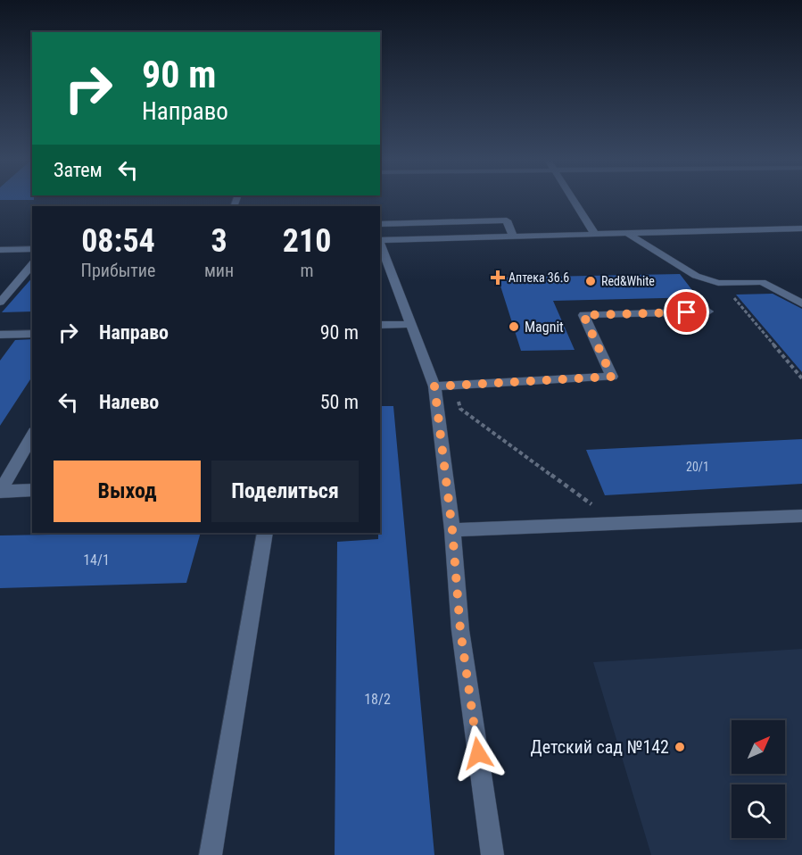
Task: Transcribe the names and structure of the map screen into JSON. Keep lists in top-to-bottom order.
{
  "places": {
    "health": ["Аптека 36.6"],
    "other": ["Red&White", "Magnit", "Детский сад №142"]
  },
  "house_numbers": ["20/1", "14/1", "18/2"],
  "north": "top right",
  "page": {
    "turn": ["90 m", "Направо"],
    "then": "Затем",
    "eta": [
      "08:54",
      "Прибытие",
      "3",
      "мин",
      "210",
      "m"
    ],
    "list": [
      {
        "name": "Направо",
        "value": "90 m"
      },
      {
        "name": "Налево",
        "value": "50 m"
      }
    ],
    "buttons": ["Выход", "Поделиться"]
  }
}
